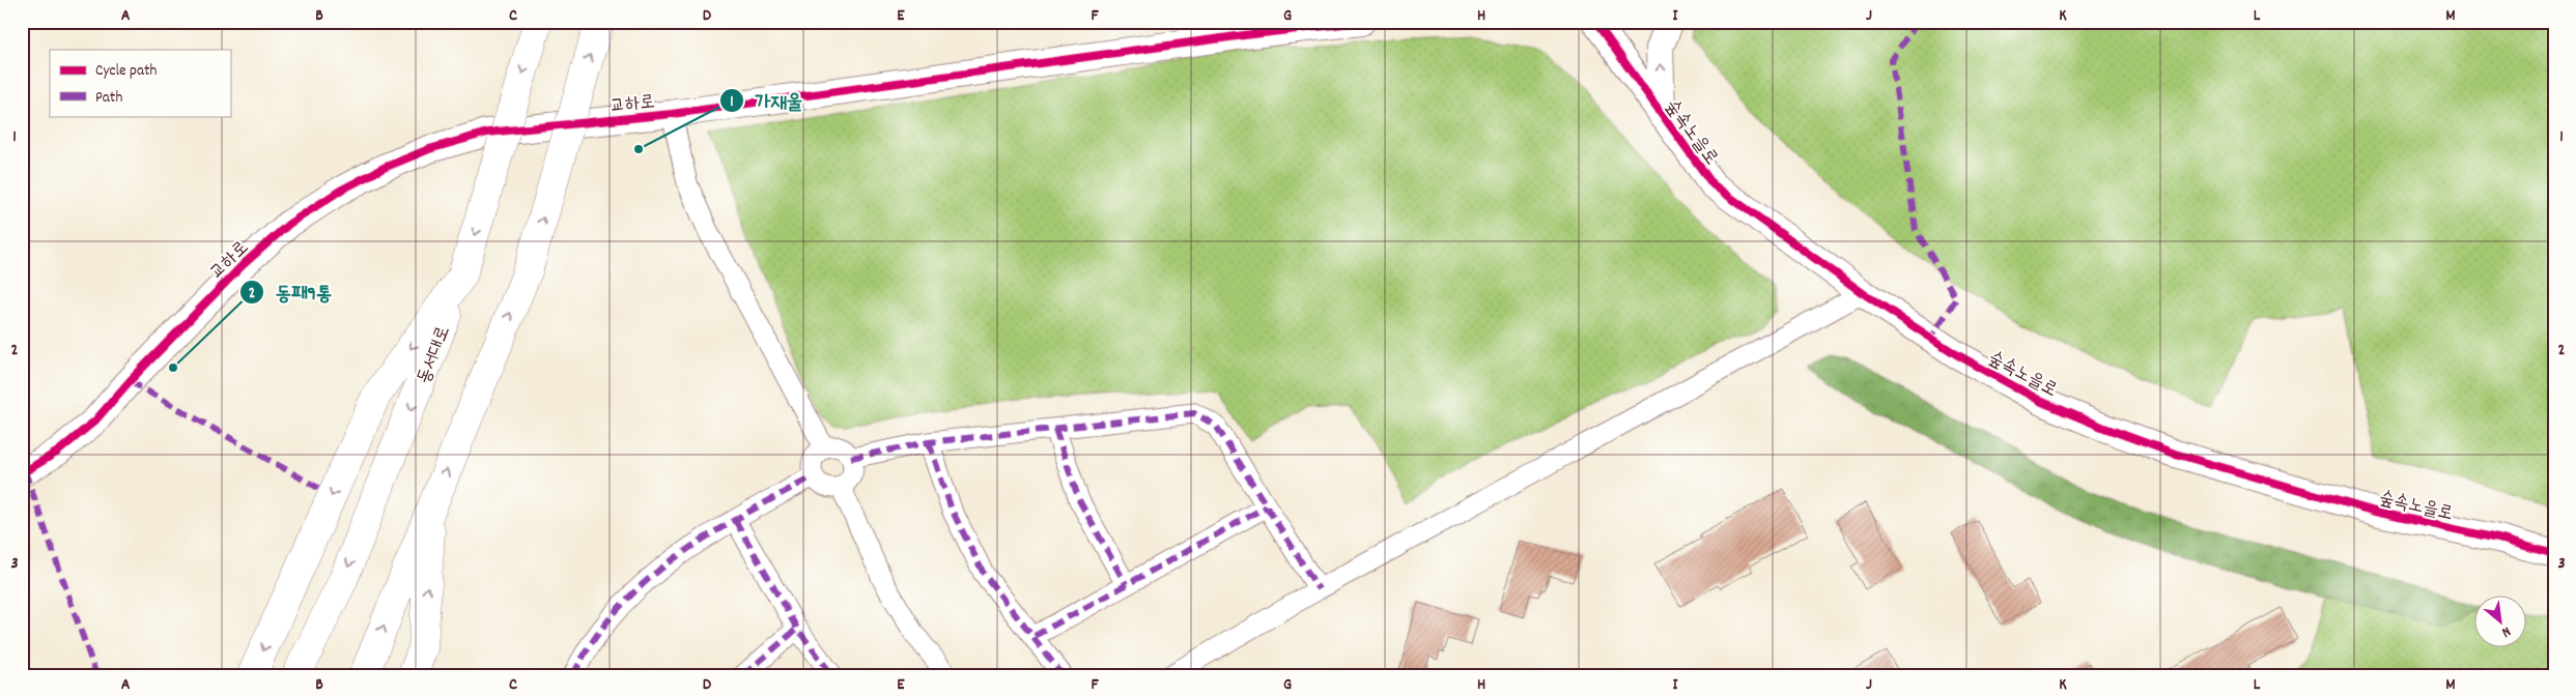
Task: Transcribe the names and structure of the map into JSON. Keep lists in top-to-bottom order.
{
  "streets": {
    "highway": ["동서대로"],
    "street": ["교하로", "숲속노을로"]
  },
  "places": ["가재울", "동패9통"],
  "legend": ["Cycle path", "Path"],
  "north": "bottom right",
  "grid": {
    "columns": [
      "A",
      "B",
      "C",
      "D",
      "E",
      "F",
      "G",
      "H",
      "I",
      "J",
      "K",
      "L",
      "M"
    ],
    "rows": ["1", "2", "3"]
  }
}
